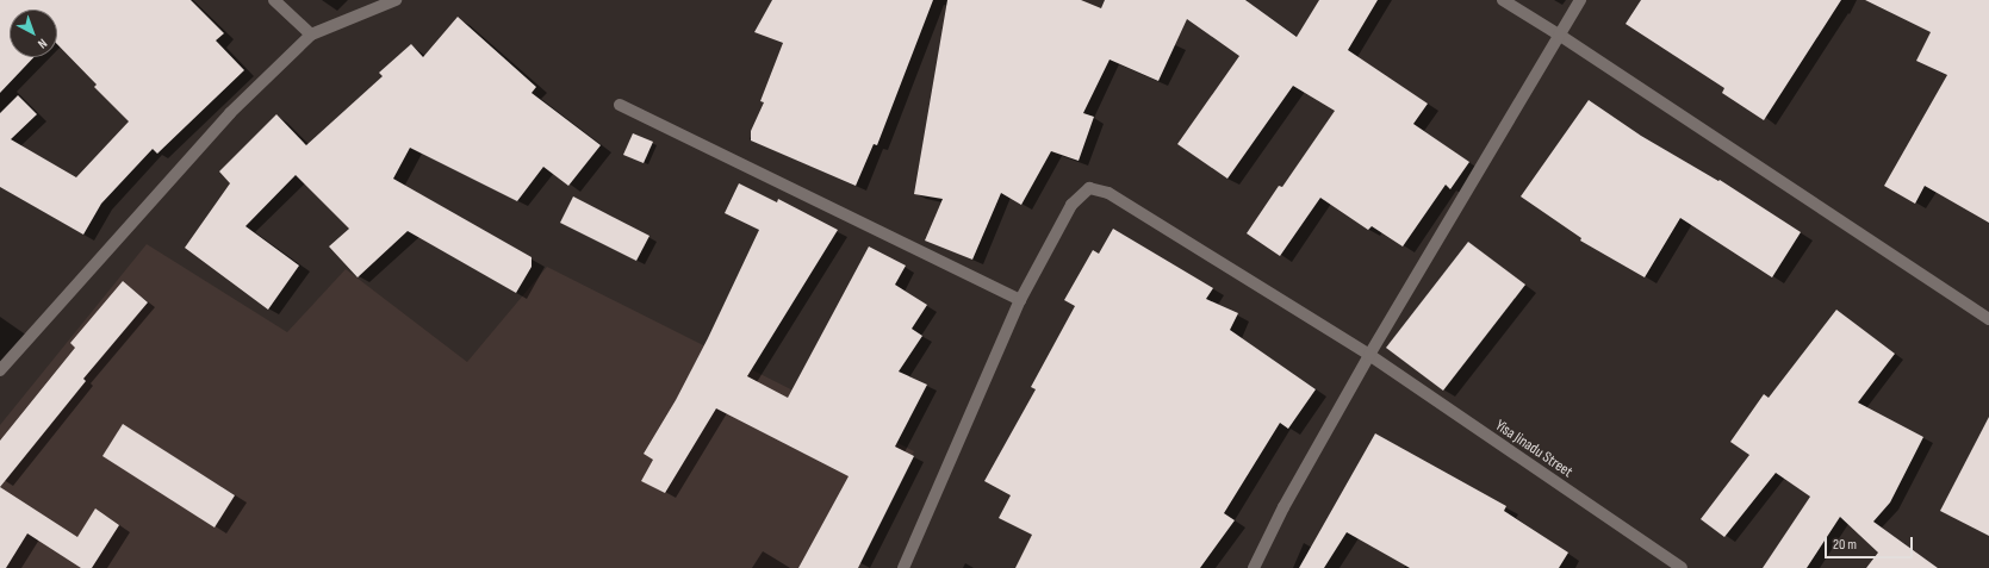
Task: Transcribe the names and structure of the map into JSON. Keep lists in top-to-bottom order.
{
  "streets": {
    "street": ["Yisa Jinadu Street"]
  },
  "scale_bar": "20 m",
  "north": "bottom right"
}
